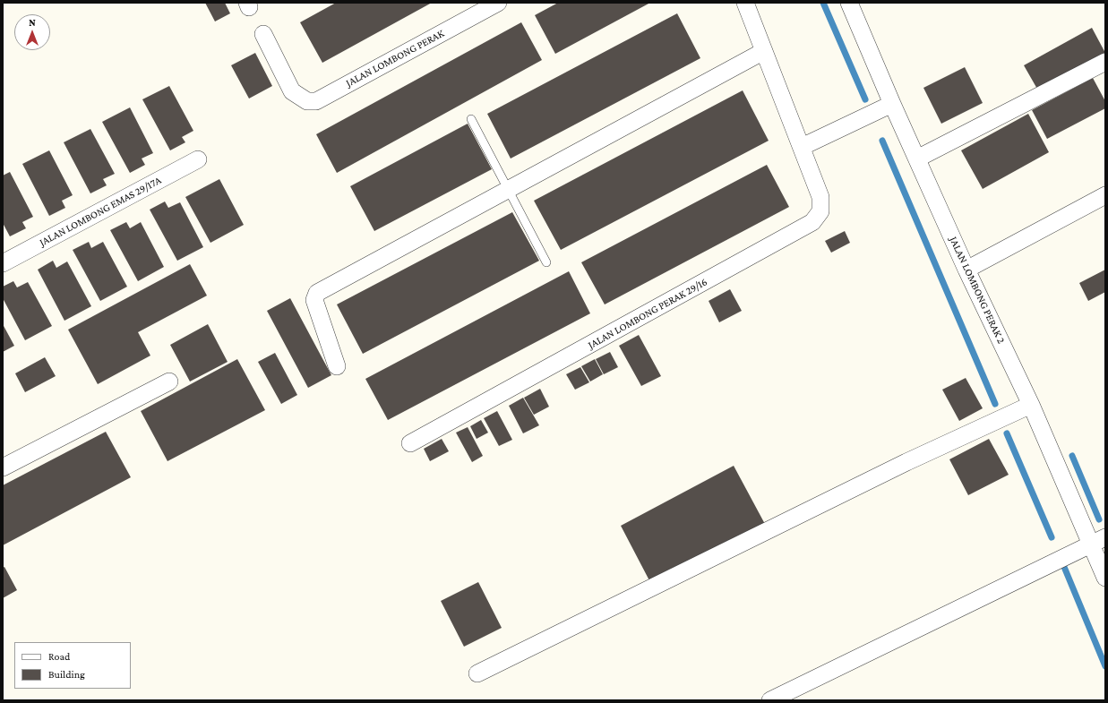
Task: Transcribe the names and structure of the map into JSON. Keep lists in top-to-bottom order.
{
  "streets": {
    "street": [
      "JALAN LOMBONG PERAK",
      "JALAN LOMBONG EMAS 29/17A",
      "JALAN LOMBONG PERAK 2",
      "JALAN LOMBONG PERAK 29/16"
    ]
  },
  "legend": ["Road", "Building"],
  "north": "top"
}
